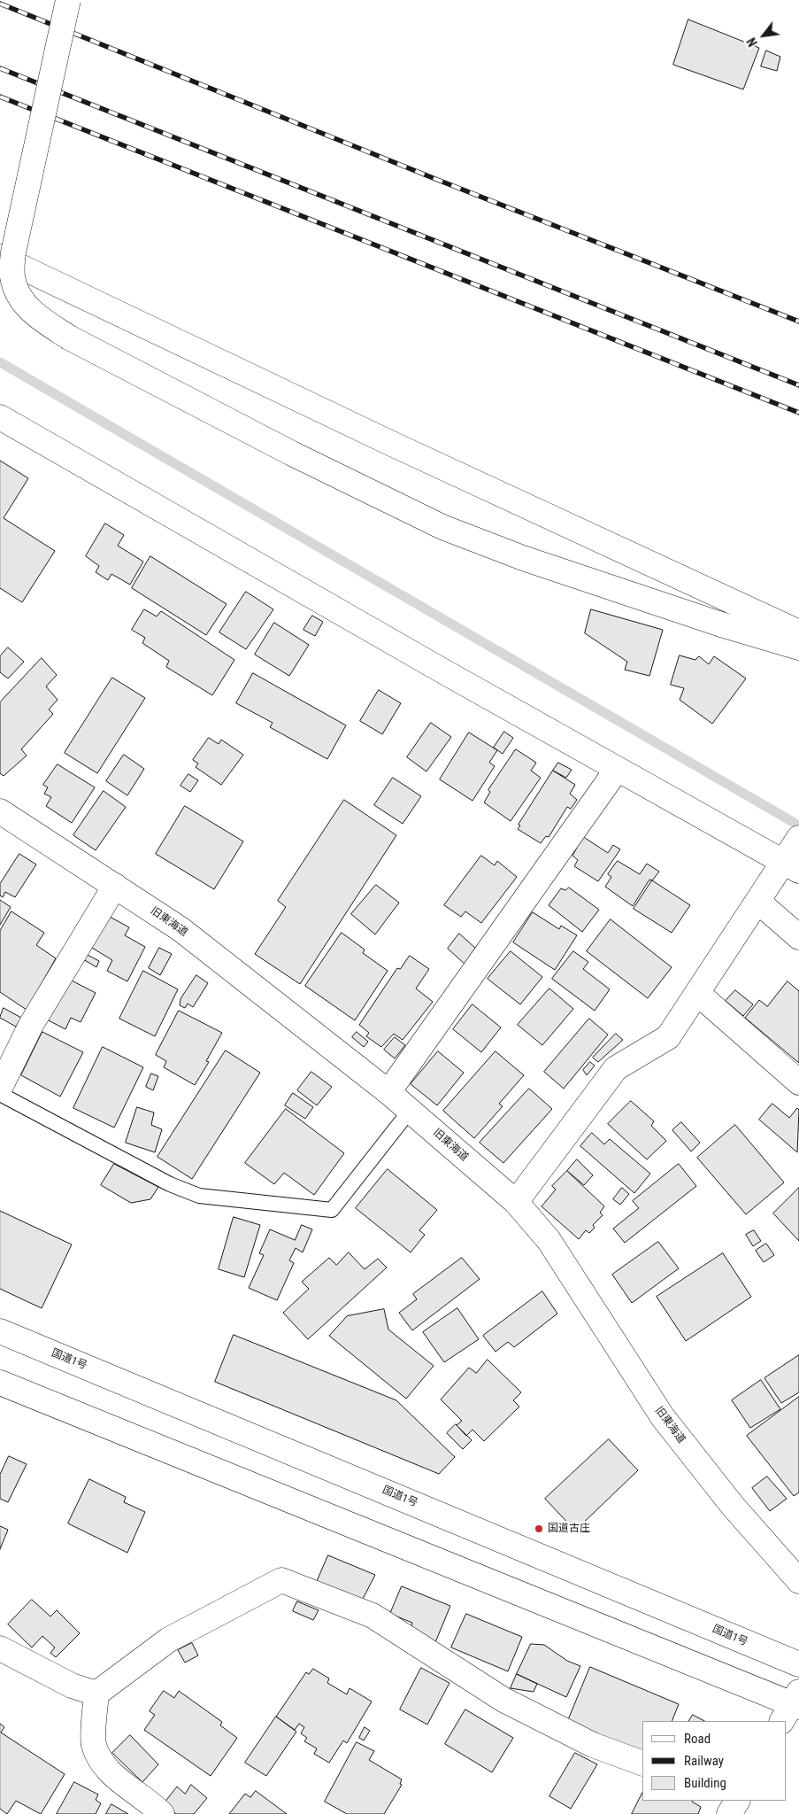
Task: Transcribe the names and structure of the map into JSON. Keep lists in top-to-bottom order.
{
  "streets": {
    "main road": ["旧東海道", "国道1号"]
  },
  "places": ["国道古庄"],
  "legend": ["Road", "Railway", "Building"],
  "north": "bottom left"
}
